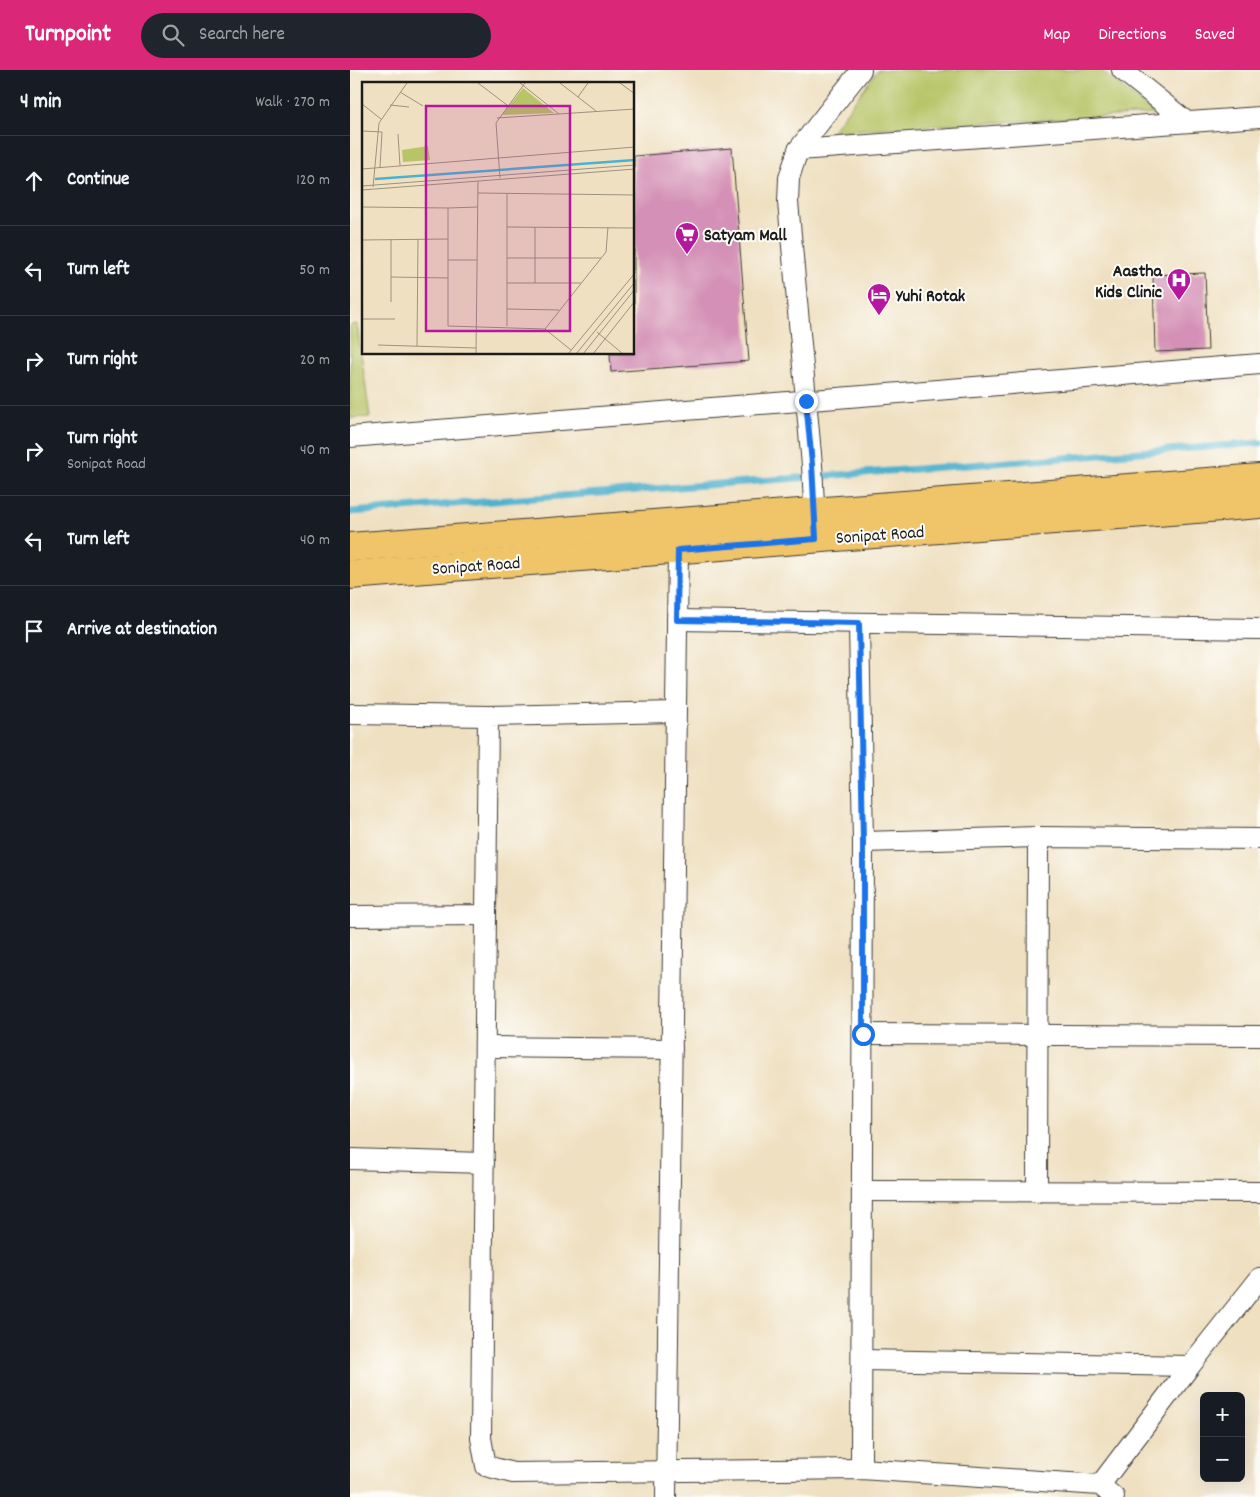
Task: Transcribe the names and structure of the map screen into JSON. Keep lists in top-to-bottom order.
{
  "streets": {
    "main road": ["Sonipat Road"]
  },
  "places": {
    "supermarket": ["Satyam Mall"],
    "hospital": ["Aastha Kids Clinic"],
    "hotel": ["Yuhi Rotak"]
  },
  "page": {
    "header": "Turnpoint",
    "search": "Search here",
    "nav": ["Map", "Directions", "Saved"],
    "heading": ["4 min", "Walk · 270 m"],
    "list": [
      ["Continue", "120 m"],
      ["Turn left", "50 m"],
      ["Turn right", "20 m"],
      ["Turn right", "Sonipat Road", "40 m"],
      ["Turn left", "40 m"],
      "Arrive at destination"
    ],
    "map_buttons": ["+", "−"]
  }
}
